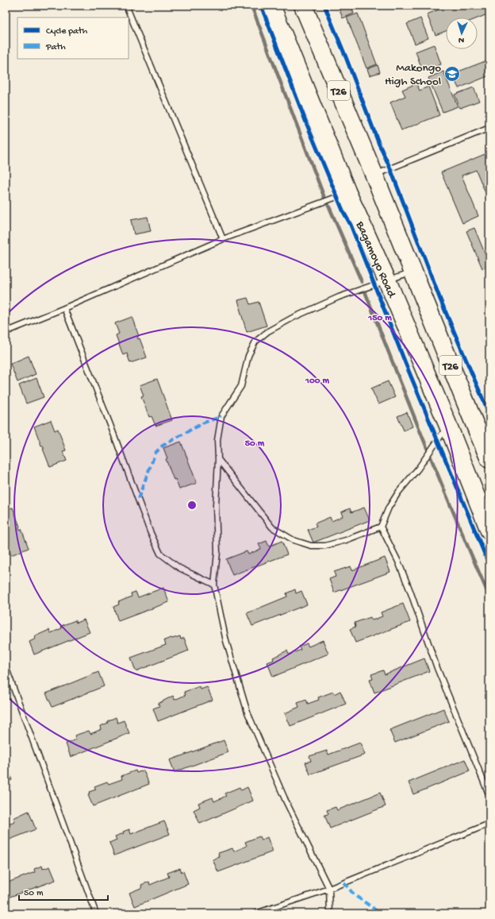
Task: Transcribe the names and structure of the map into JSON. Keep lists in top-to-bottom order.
{
  "streets": {
    "highway": ["T26", "Bagamoyo Road"]
  },
  "places": {
    "school or university": ["Makongo High School"]
  },
  "legend": ["Cycle path", "Path"],
  "scale_bar": "50 m",
  "north": "bottom",
  "rings": ["150 m", "100 m", "50 m"]
}
